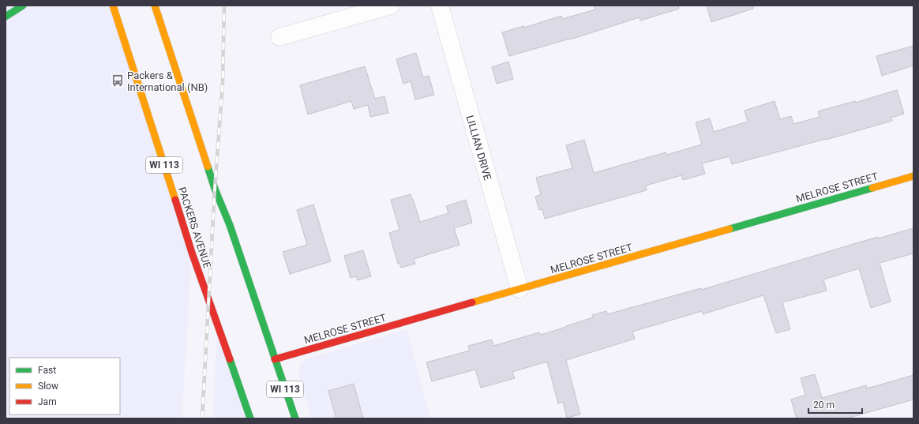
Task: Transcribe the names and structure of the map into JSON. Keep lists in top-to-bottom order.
{
  "streets": {
    "main road": ["WI 113", "MELROSE STREET", "PACKERS AVENUE"],
    "street": ["LILLIAN DRIVE"]
  },
  "crossings": [
    ["LILLIAN DRIVE", "MELROSE STREET"],
    ["WI 113", "MELROSE STREET"]
  ],
  "places": {
    "bus stop": ["Packers & International (NB)"]
  },
  "legend": ["Fast", "Slow", "Jam"],
  "scale_bar": "20 m"
}
